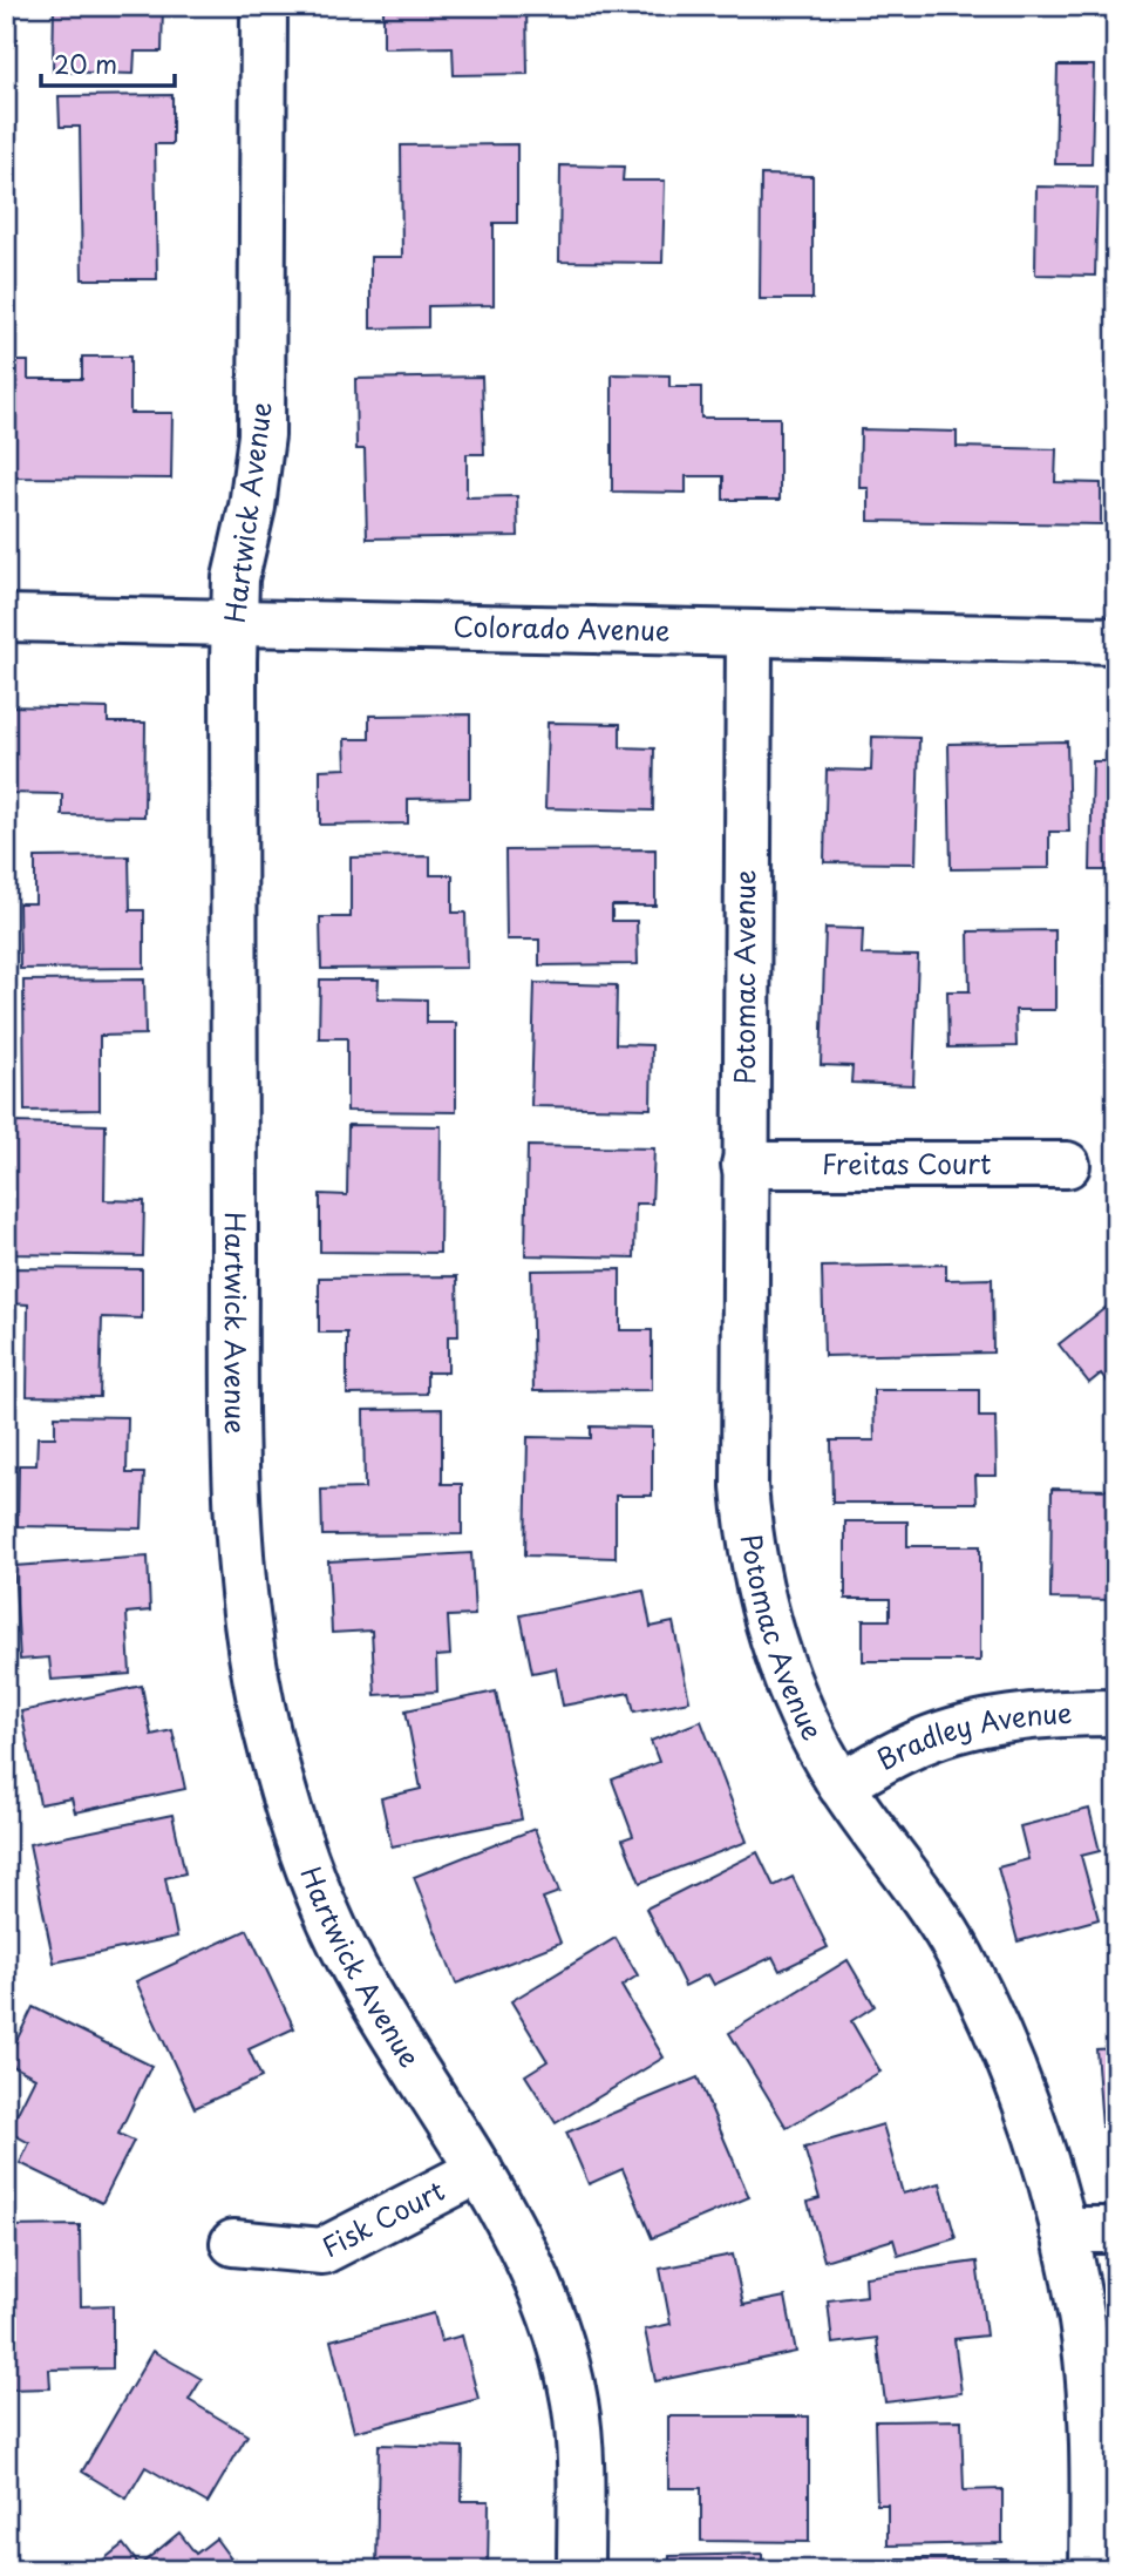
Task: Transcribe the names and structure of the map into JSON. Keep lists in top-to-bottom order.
{
  "streets": {
    "street": [
      "Hartwick Avenue",
      "Colorado Avenue",
      "Potomac Avenue",
      "Freitas Court",
      "Bradley Avenue",
      "Fisk Court"
    ]
  },
  "crossings": [
    ["Hartwick Avenue", "Colorado Avenue"],
    ["Hartwick Avenue", "Fisk Court"],
    ["Colorado Avenue", "Potomac Avenue"],
    ["Potomac Avenue", "Freitas Court"],
    ["Potomac Avenue", "Bradley Avenue"]
  ],
  "scale_bar": "20 m"
}
